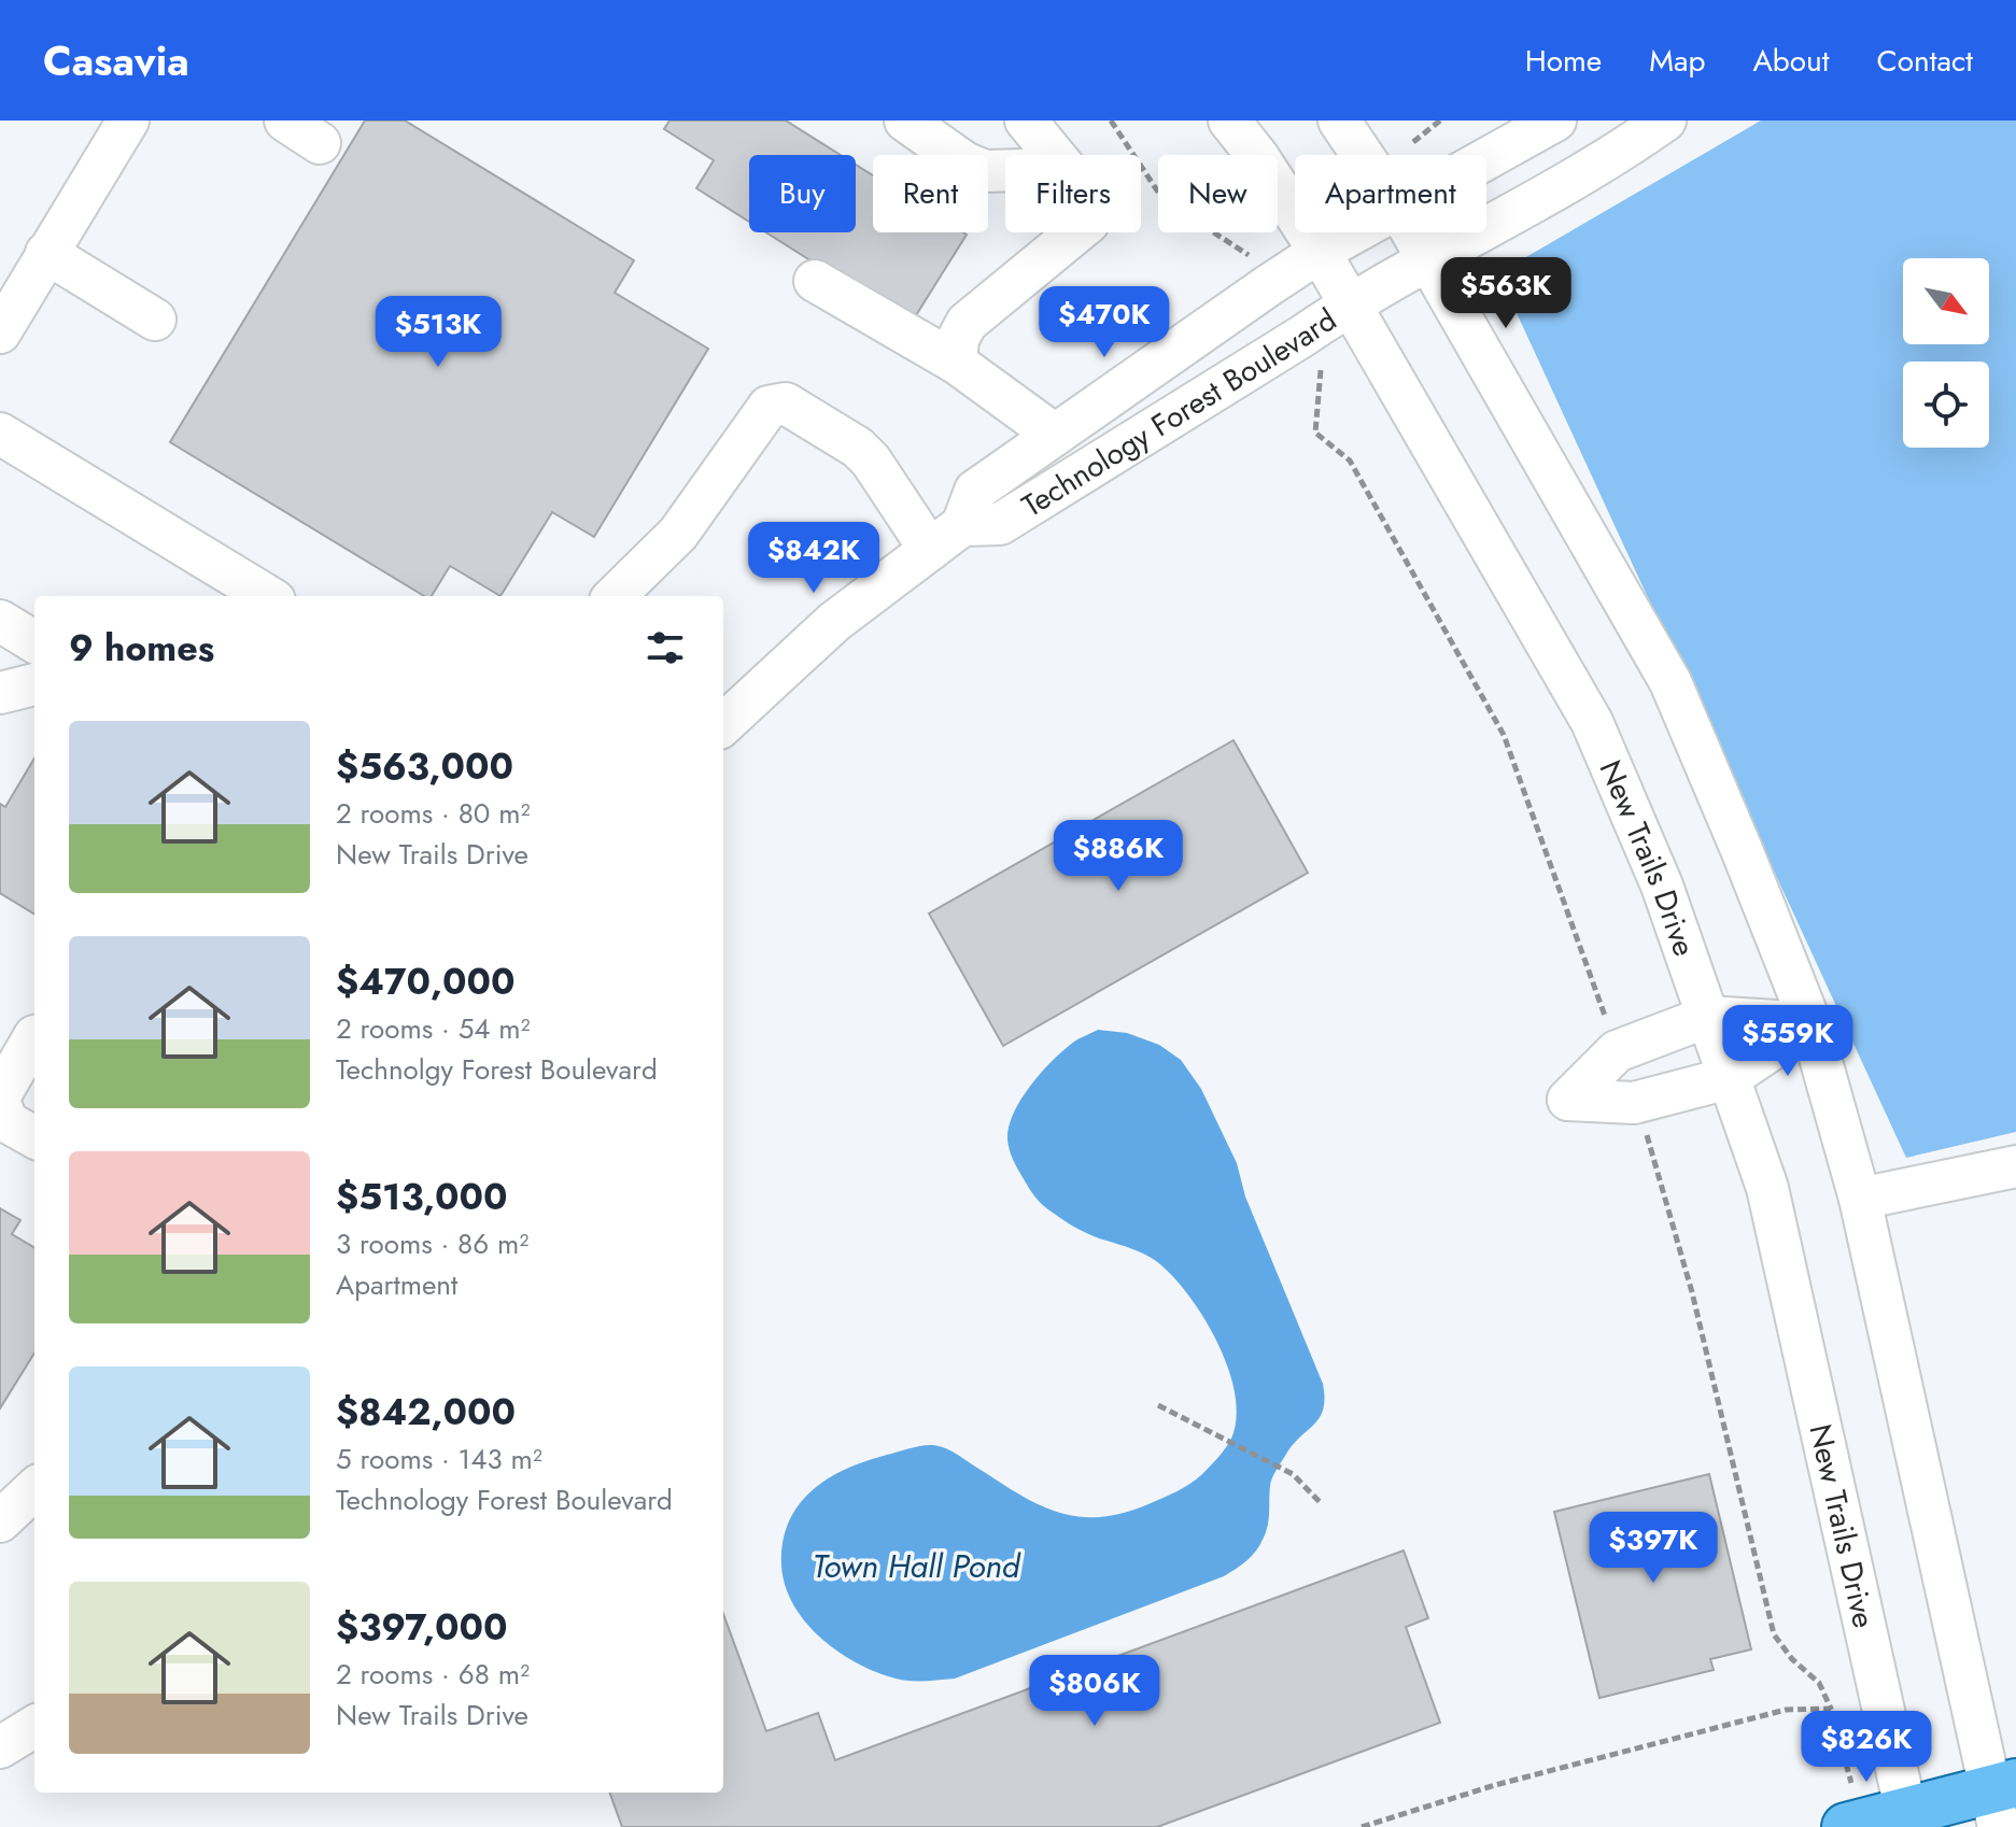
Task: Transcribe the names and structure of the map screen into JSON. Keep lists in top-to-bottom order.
{
  "streets": {
    "street": ["Technology Forest Boulevard", "New Trails Drive"]
  },
  "crossings": [
    ["Technology Forest Boulevard", "New Trails Drive"]
  ],
  "water": ["Town Hall Pond"],
  "north": "bottom right",
  "page": {
    "header": "Casavia",
    "nav": [
      "Home",
      "Map",
      "About",
      "Contact"
    ],
    "chip": [
      "Buy",
      "Rent",
      "Filters",
      "New",
      "Apartment"
    ],
    "price": [
      "$563K",
      "$470K",
      "$513K",
      "$842K",
      "$886K",
      "$559K",
      "$397K",
      "$806K",
      "$826K"
    ],
    "heading": "9 homes",
    "list": [
      {
        "name": "$563,000",
        "note": "2 rooms · 80 m² · New Trails Drive"
      },
      {
        "name": "$470,000",
        "note": "2 rooms · 54 m² · Technolgy Forest Boulevard"
      },
      {
        "name": "$513,000",
        "note": "3 rooms · 86 m² · Apartment"
      },
      {
        "name": "$842,000",
        "note": "5 rooms · 143 m² · Technology Forest Boulevard"
      },
      {
        "name": "$397,000",
        "note": "2 rooms · 68 m² · New Trails Drive"
      }
    ]
  }
}
